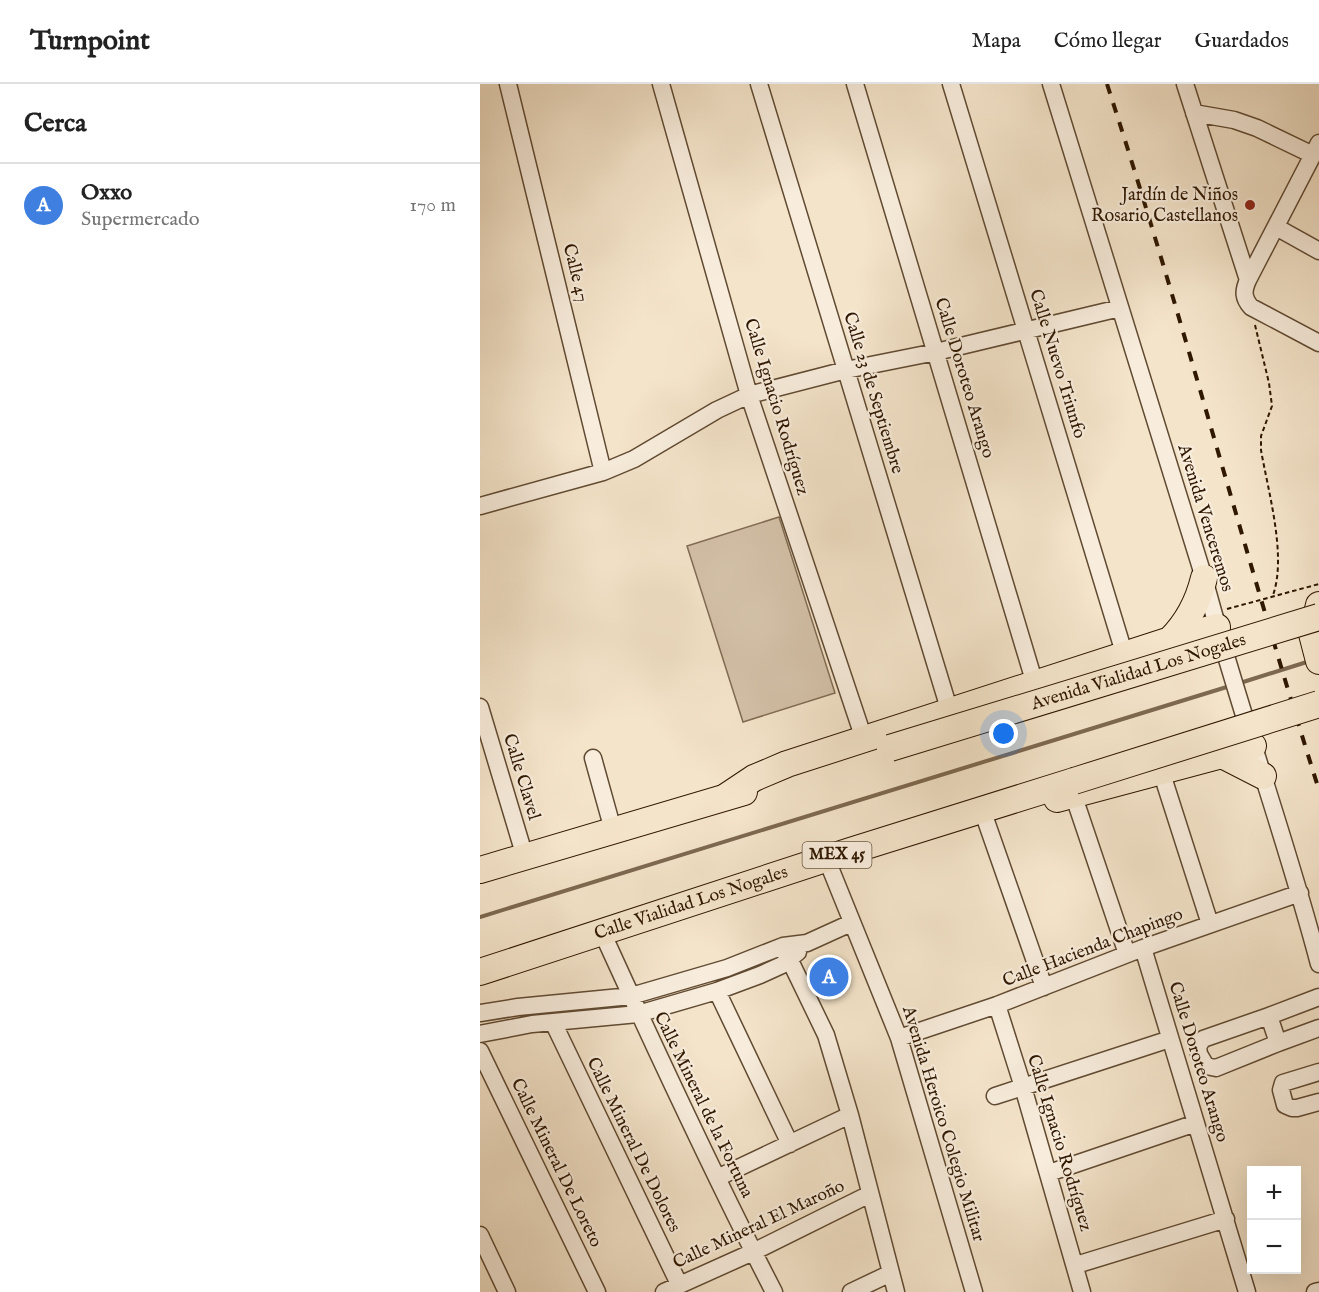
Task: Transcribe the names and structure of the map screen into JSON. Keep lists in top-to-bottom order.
{
  "streets": {
    "highway": ["Avenida Vialidad Los Nogales", "MEX 45", "Calle Vialidad Los Nogales"],
    "street": [
      "Calle 47",
      "Calle Nuevo Triunfo",
      "Calle Doroteo Arango",
      "Calle 23 de Septiembre",
      "Calle Ignacio Rodríguez",
      "Avenida Venceremos",
      "Calle Clavel",
      "Calle Hacienda Chapingo",
      "Calle Mineral de la Fortuna",
      "Avenida Heroico Colegio Militar",
      "Calle Mineral De Dolores",
      "Calle Mineral De Loreto",
      "Calle Mineral El Maroño"
    ]
  },
  "crossings": [
    ["Calle Doroteo Arango", "Calle Hacienda Chapingo"],
    ["Calle Ignacio Rodríguez", "Calle Hacienda Chapingo"],
    ["Avenida Venceremos", "Calle Hacienda Chapingo"],
    ["MEX 45", "Calle Vialidad Los Nogales"],
    ["Calle Vialidad Los Nogales", "Calle Mineral de la Fortuna"],
    ["Calle Hacienda Chapingo", "Avenida Heroico Colegio Militar"],
    ["Calle Mineral de la Fortuna", "Calle Mineral El Maroño"],
    ["Calle Mineral De Dolores", "Calle Mineral El Maroño"]
  ],
  "places": ["Jardín de Niños Rosario Castellanos"],
  "page": {
    "header": "Turnpoint",
    "nav": ["Mapa", "Cómo llegar", "Guardados"],
    "heading": "Cerca",
    "list": [
      {
        "mark": "A",
        "name": "Oxxo",
        "note": "Supermercado",
        "value": "170 m"
      }
    ],
    "pins": "A",
    "map_buttons": ["+", "−"]
  }
}
